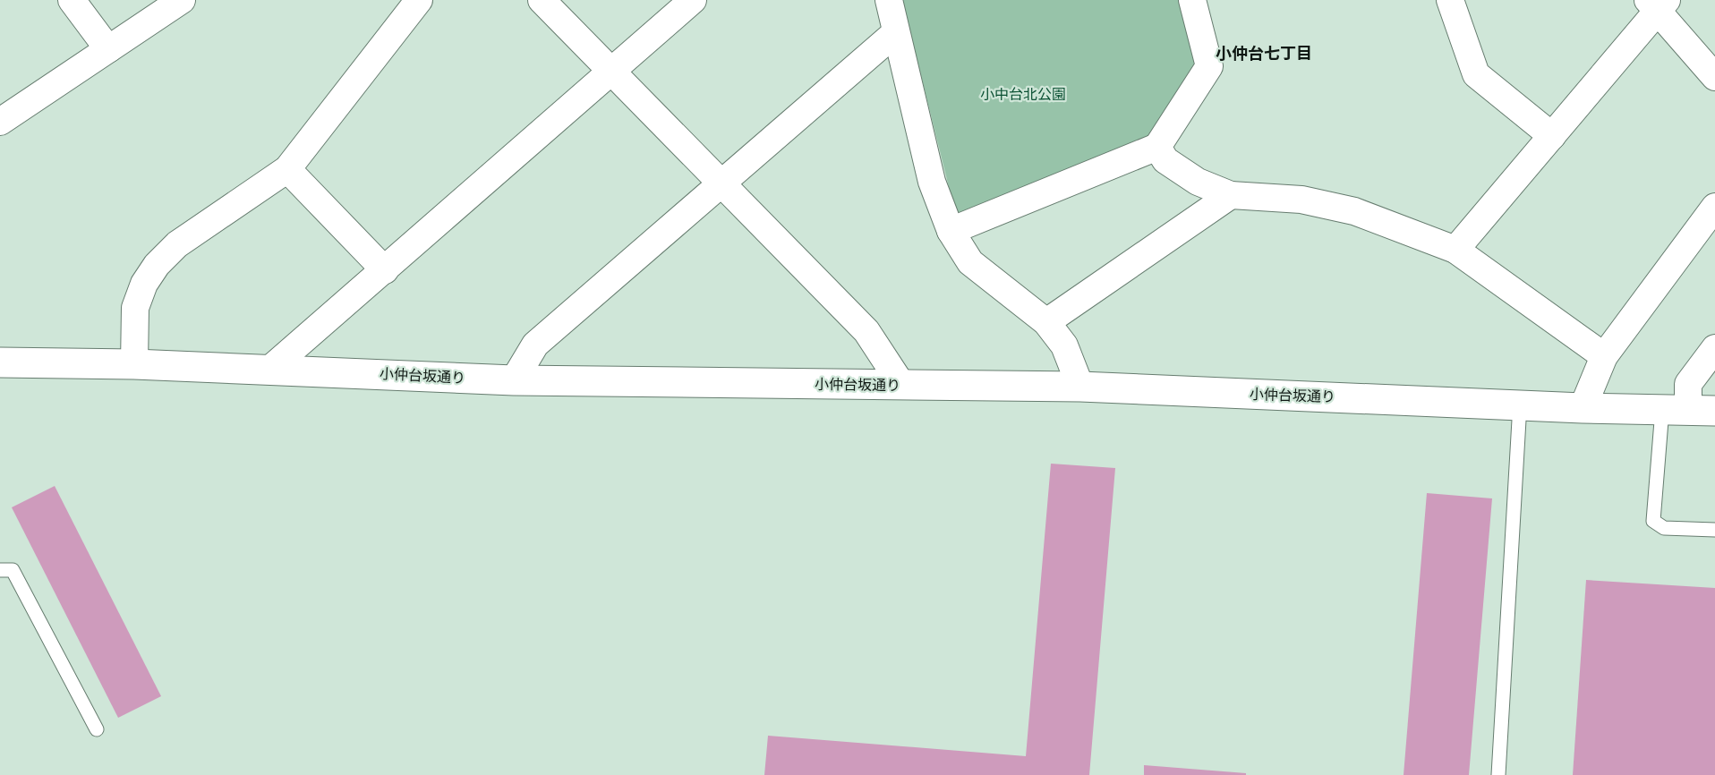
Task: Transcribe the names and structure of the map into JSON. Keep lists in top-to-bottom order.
{
  "streets": {
    "street": ["小仲台坂通り"]
  },
  "districts": ["小仲台七丁目"],
  "parks": ["小中台北公園"]
}
